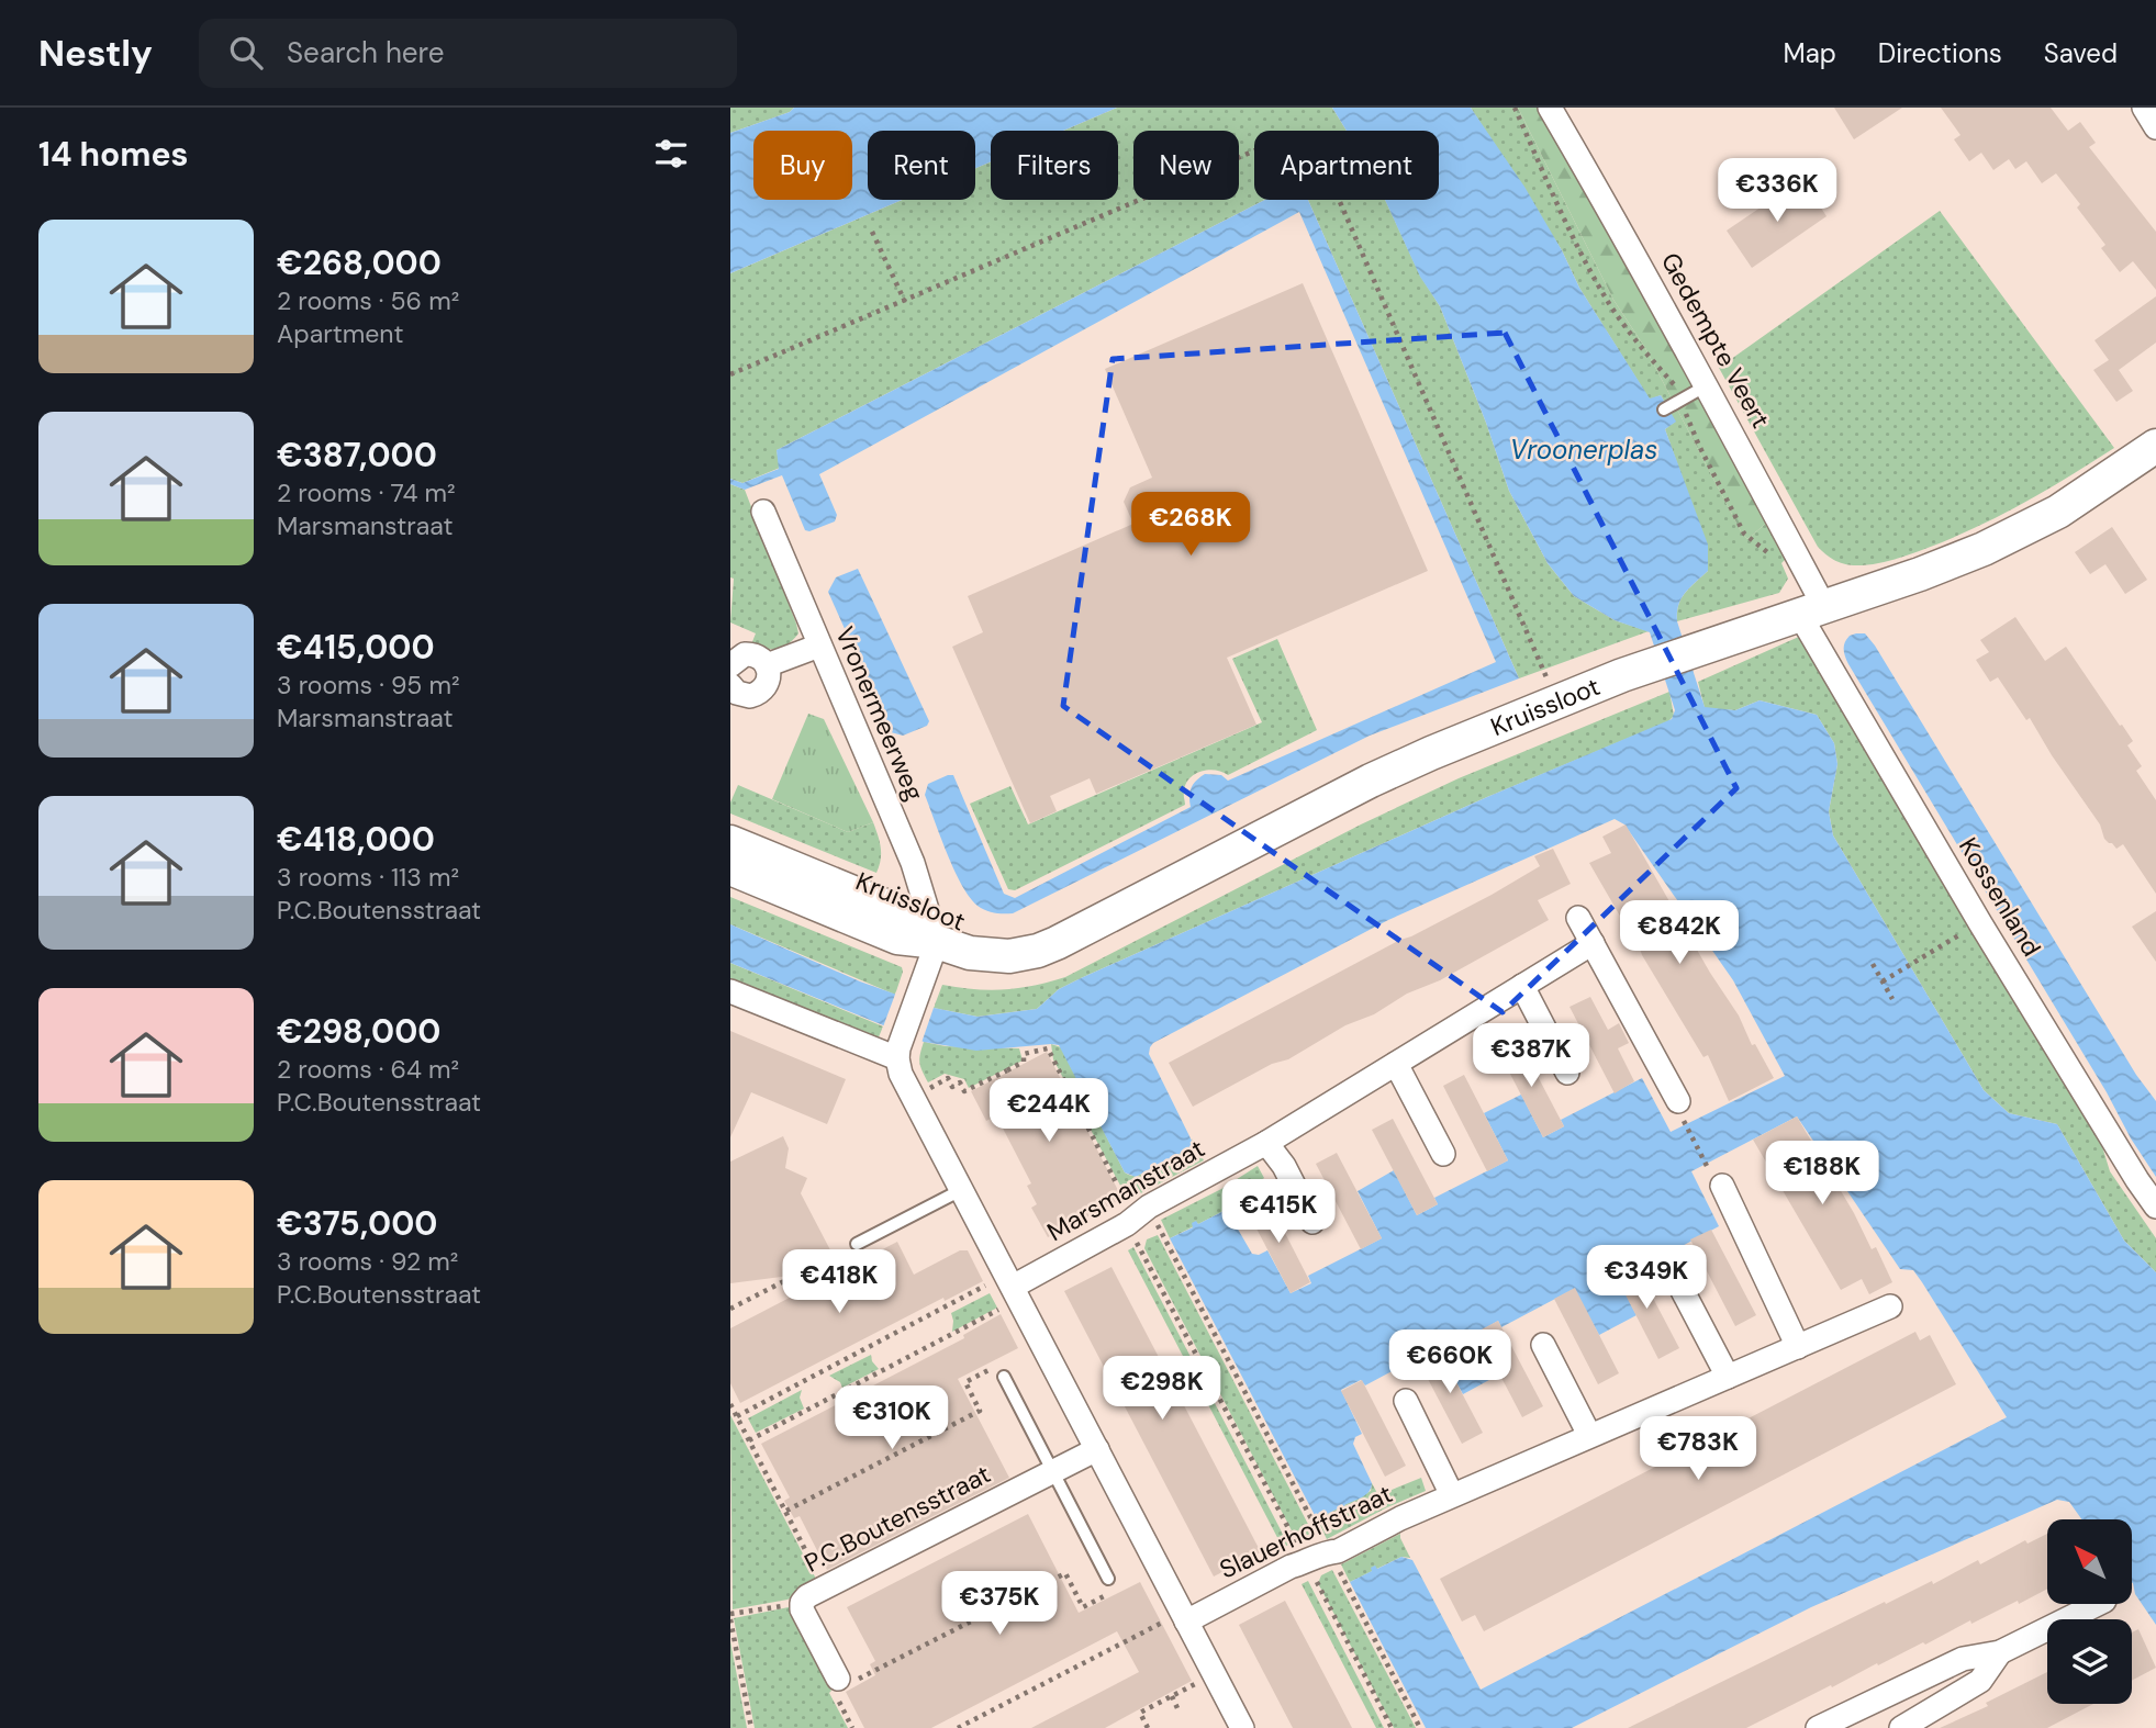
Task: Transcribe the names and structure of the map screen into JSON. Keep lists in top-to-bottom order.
{
  "streets": {
    "street": [
      "Gedempte Veert",
      "Kruissloot",
      "Vronermeerweg",
      "Kossenland",
      "Marsmanstraat",
      "P.C.Boutensstraat",
      "Slauerhoffstraat"
    ]
  },
  "crossings": [
    ["Gedempte Veert", "Kruissloot"],
    ["Gedempte Veert", "Kossenland"],
    ["Kruissloot", "Vronermeerweg"],
    ["Kruissloot", "Kossenland"]
  ],
  "water": ["Vroonerplas"],
  "north": "top left",
  "page": {
    "header": "Nestly",
    "search": "Search here",
    "nav": ["Map", "Directions", "Saved"],
    "heading": "14 homes",
    "chip": [
      "Buy",
      "Rent",
      "Filters",
      "New",
      "Apartment"
    ],
    "price": [
      "€336K",
      "€268K",
      "€842K",
      "€387K",
      "€244K",
      "€188K",
      "€415K",
      "€349K",
      "€418K",
      "€660K",
      "€298K",
      "€310K",
      "€783K",
      "€375K"
    ],
    "list": [
      {
        "name": "€268,000",
        "note": "2 rooms · 56 m² · Apartment"
      },
      {
        "name": "€387,000",
        "note": "2 rooms · 74 m² · Marsmanstraat"
      },
      {
        "name": "€415,000",
        "note": "3 rooms · 95 m² · Marsmanstraat"
      },
      {
        "name": "€418,000",
        "note": "3 rooms · 113 m² · P.C.Boutensstraat"
      },
      {
        "name": "€298,000",
        "note": "2 rooms · 64 m² · P.C.Boutensstraat"
      },
      {
        "name": "€375,000",
        "note": "3 rooms · 92 m² · P.C.Boutensstraat"
      }
    ]
  }
}
